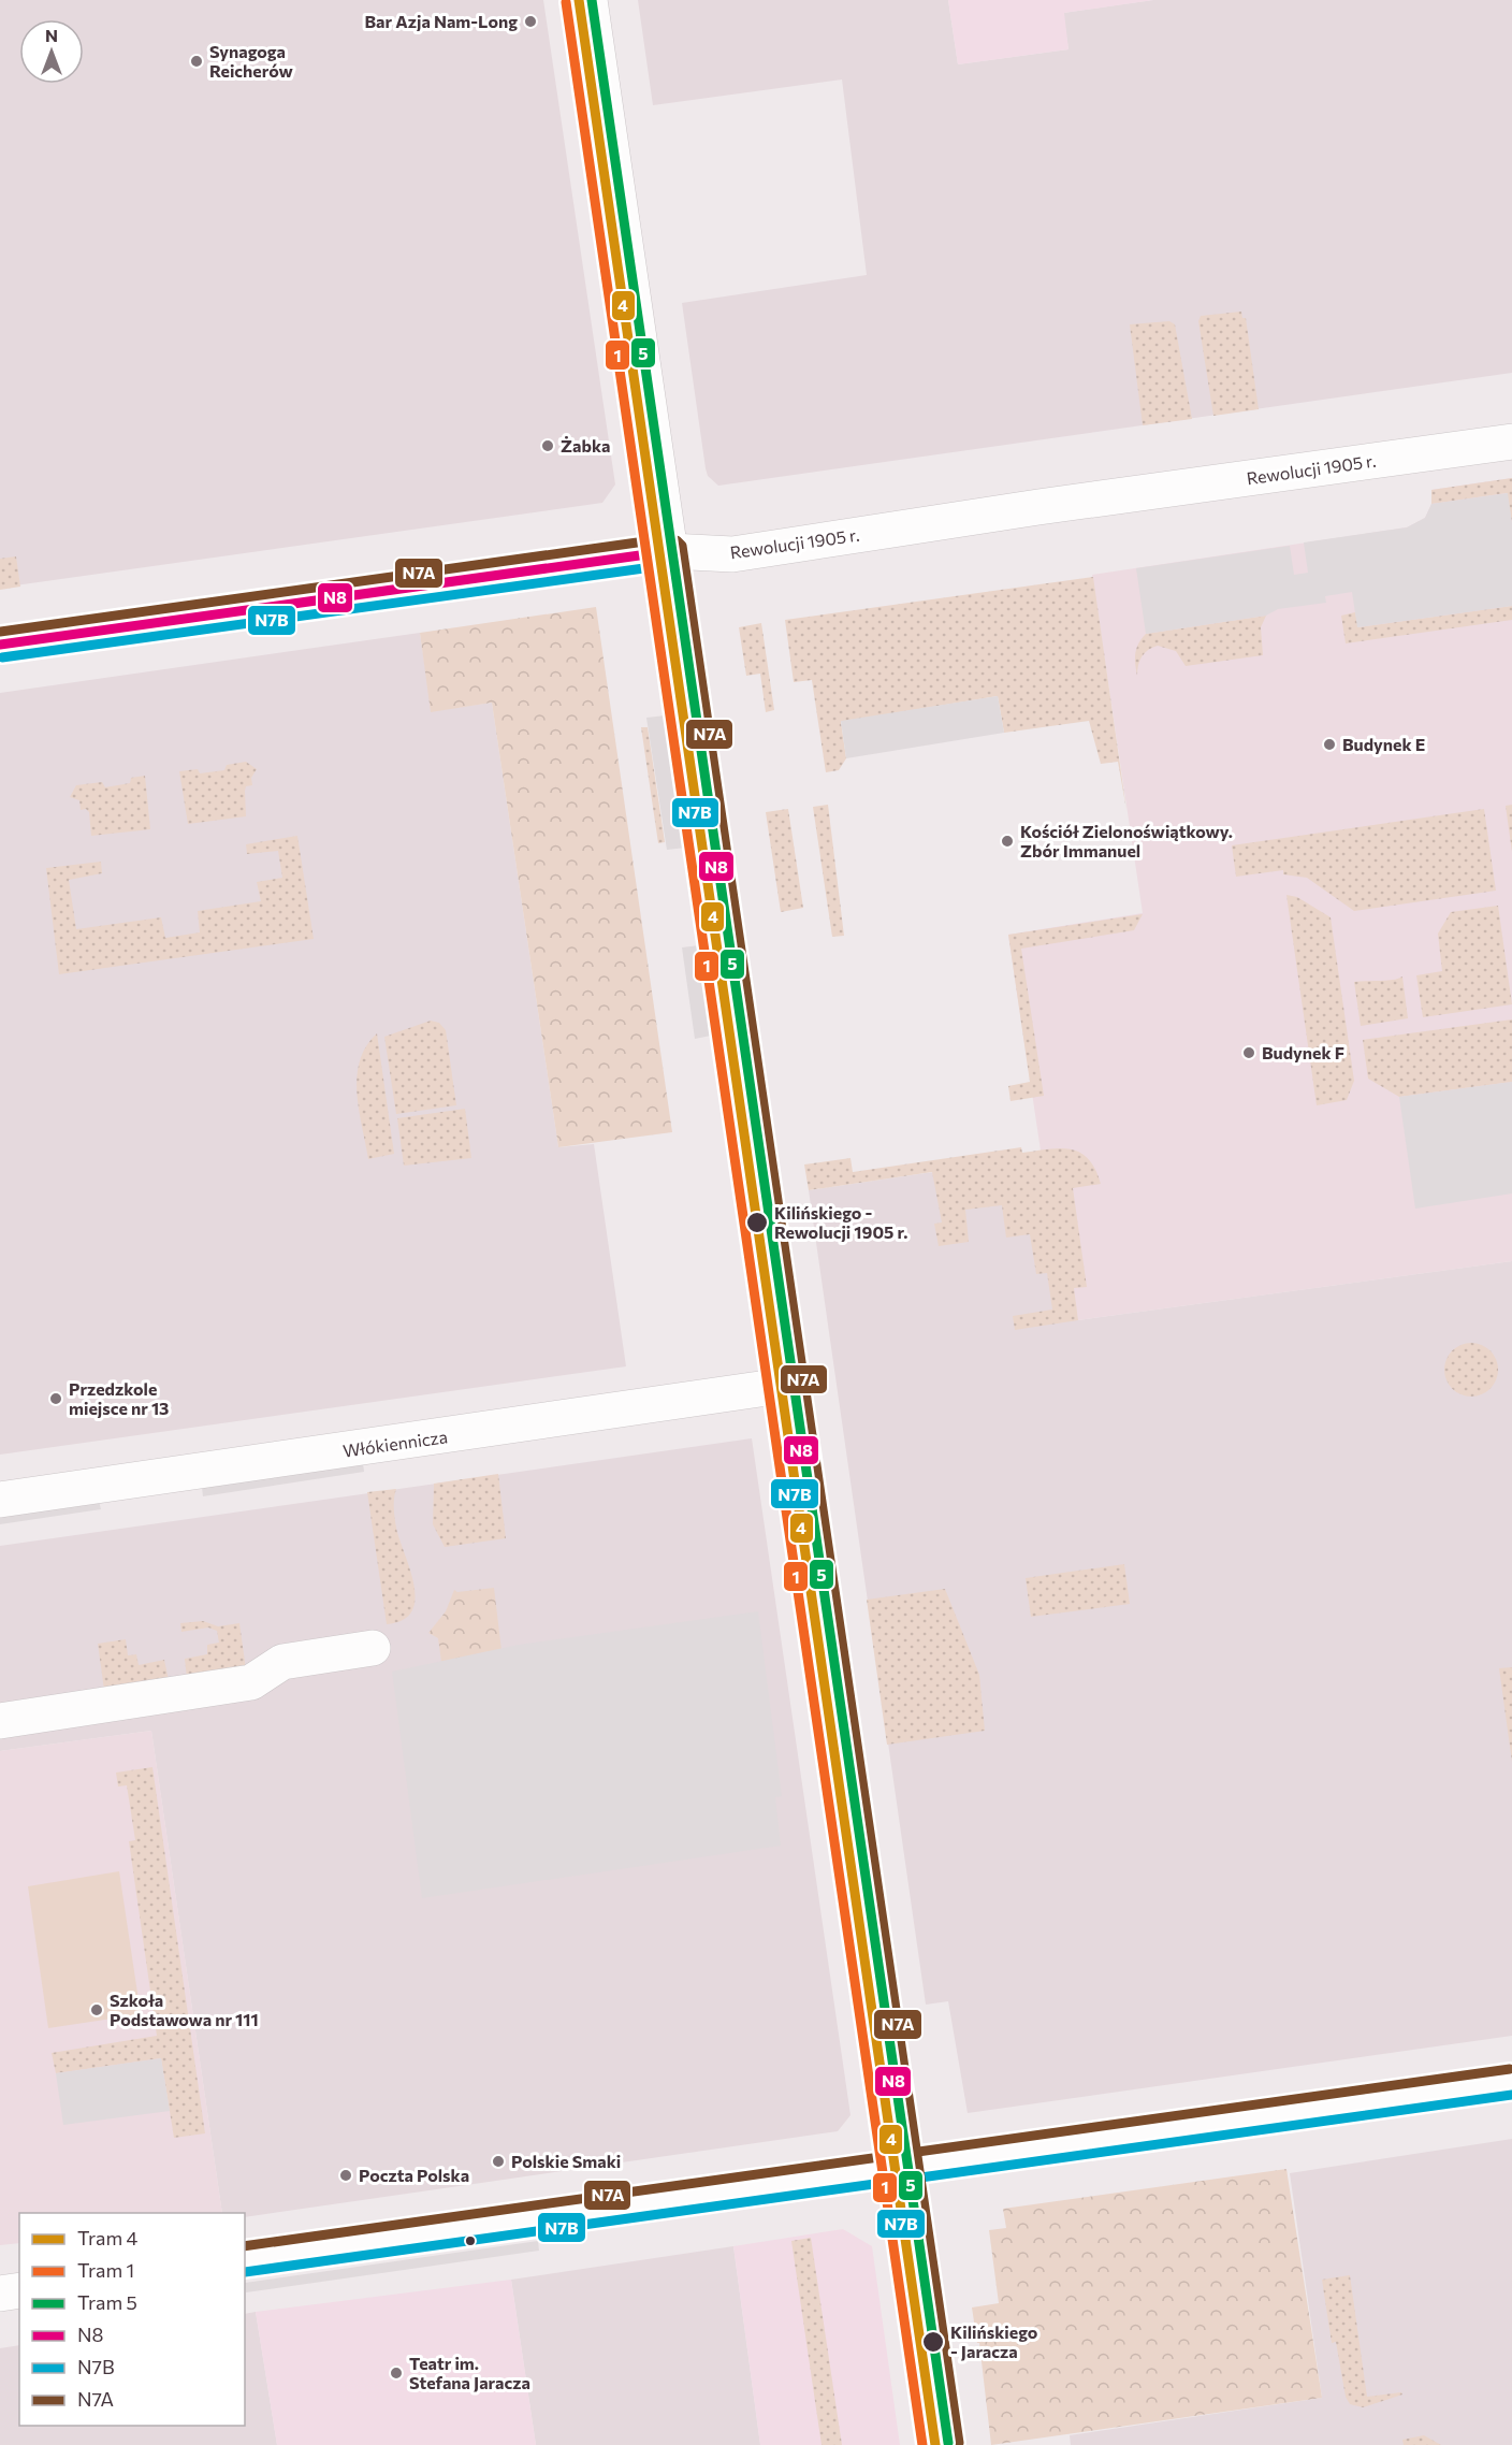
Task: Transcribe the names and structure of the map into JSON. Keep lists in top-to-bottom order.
{
  "streets": {
    "street": ["Rewolucji 1905 r.", "Włókiennicza"]
  },
  "places": [
    "Bar Azja Nam-Long",
    "Synagoga Reicherów",
    "Żabka",
    "Budynek E",
    "Kościół Zielonoświątkowy. Zbór Immanuel",
    "Budynek F",
    "Kilińskiego - Rewolucji 1905 r.",
    "Przedzkole miejsce nr 13",
    "Szkoła Podstawowa nr 111",
    "Polskie Smaki",
    "Poczta Polska",
    "Kilińskiego - Jaracza",
    "Teatr im. Stefana Jaracza"
  ],
  "lines": [
    "tram line 4",
    "tram line 5",
    "tram line 1",
    "transit line N7A",
    "transit line N8",
    "transit line N7B"
  ],
  "legend": [
    "Tram 4",
    "Tram 1",
    "Tram 5",
    "N8",
    "N7B",
    "N7A"
  ],
  "north": "top"
}
